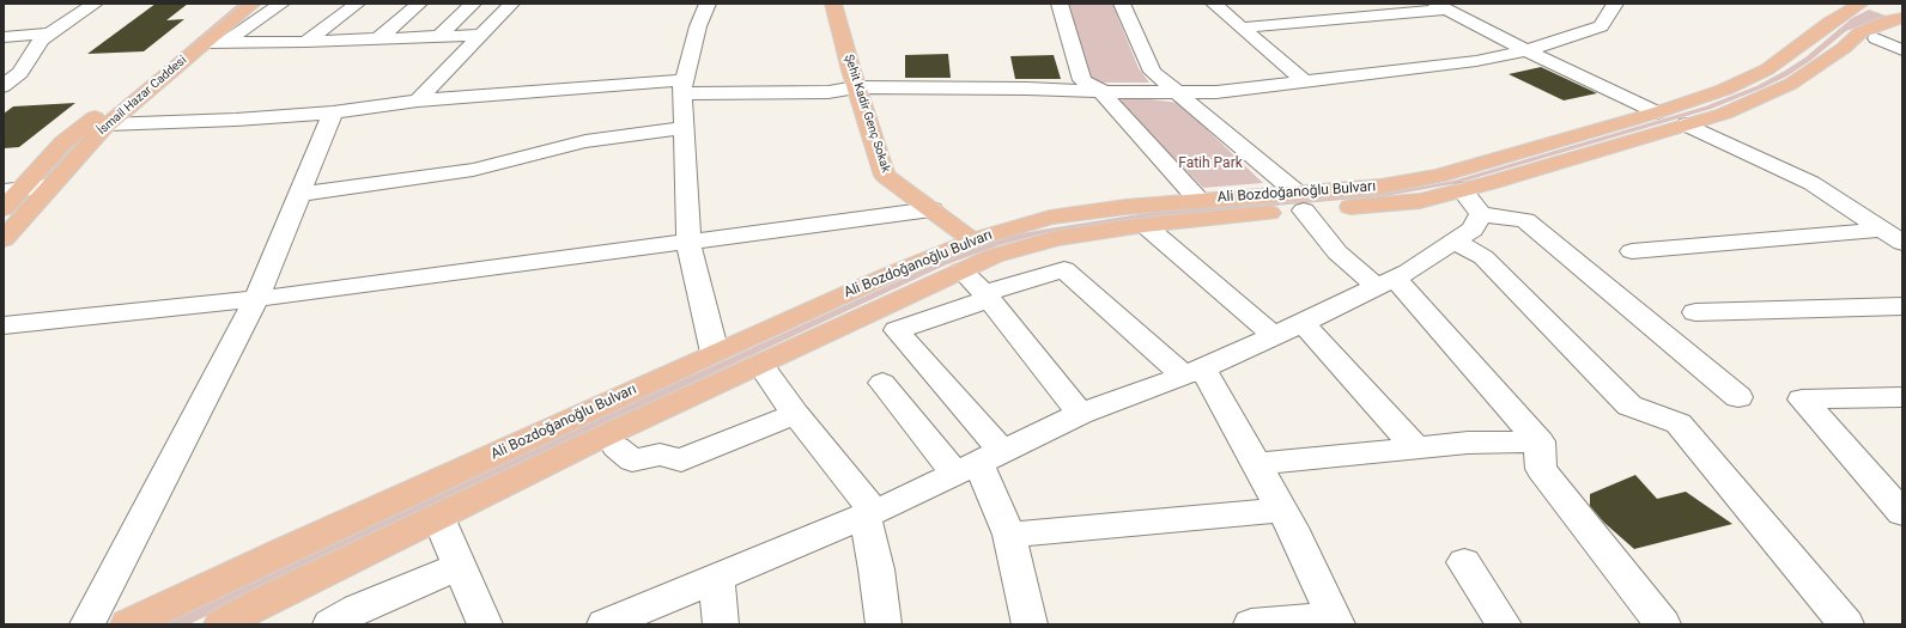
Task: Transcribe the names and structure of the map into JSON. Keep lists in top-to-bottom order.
{
  "streets": {
    "main road": ["İsmail Hazar Caddesi", "Şehit Kadir Genç Sokak", "Ali Bozdoğanoğlu Bulvarı"]
  },
  "crossings": [
    ["Şehit Kadir Genç Sokak", "Ali Bozdoğanoğlu Bulvarı"]
  ],
  "parks": ["Fatih Park"]
}
